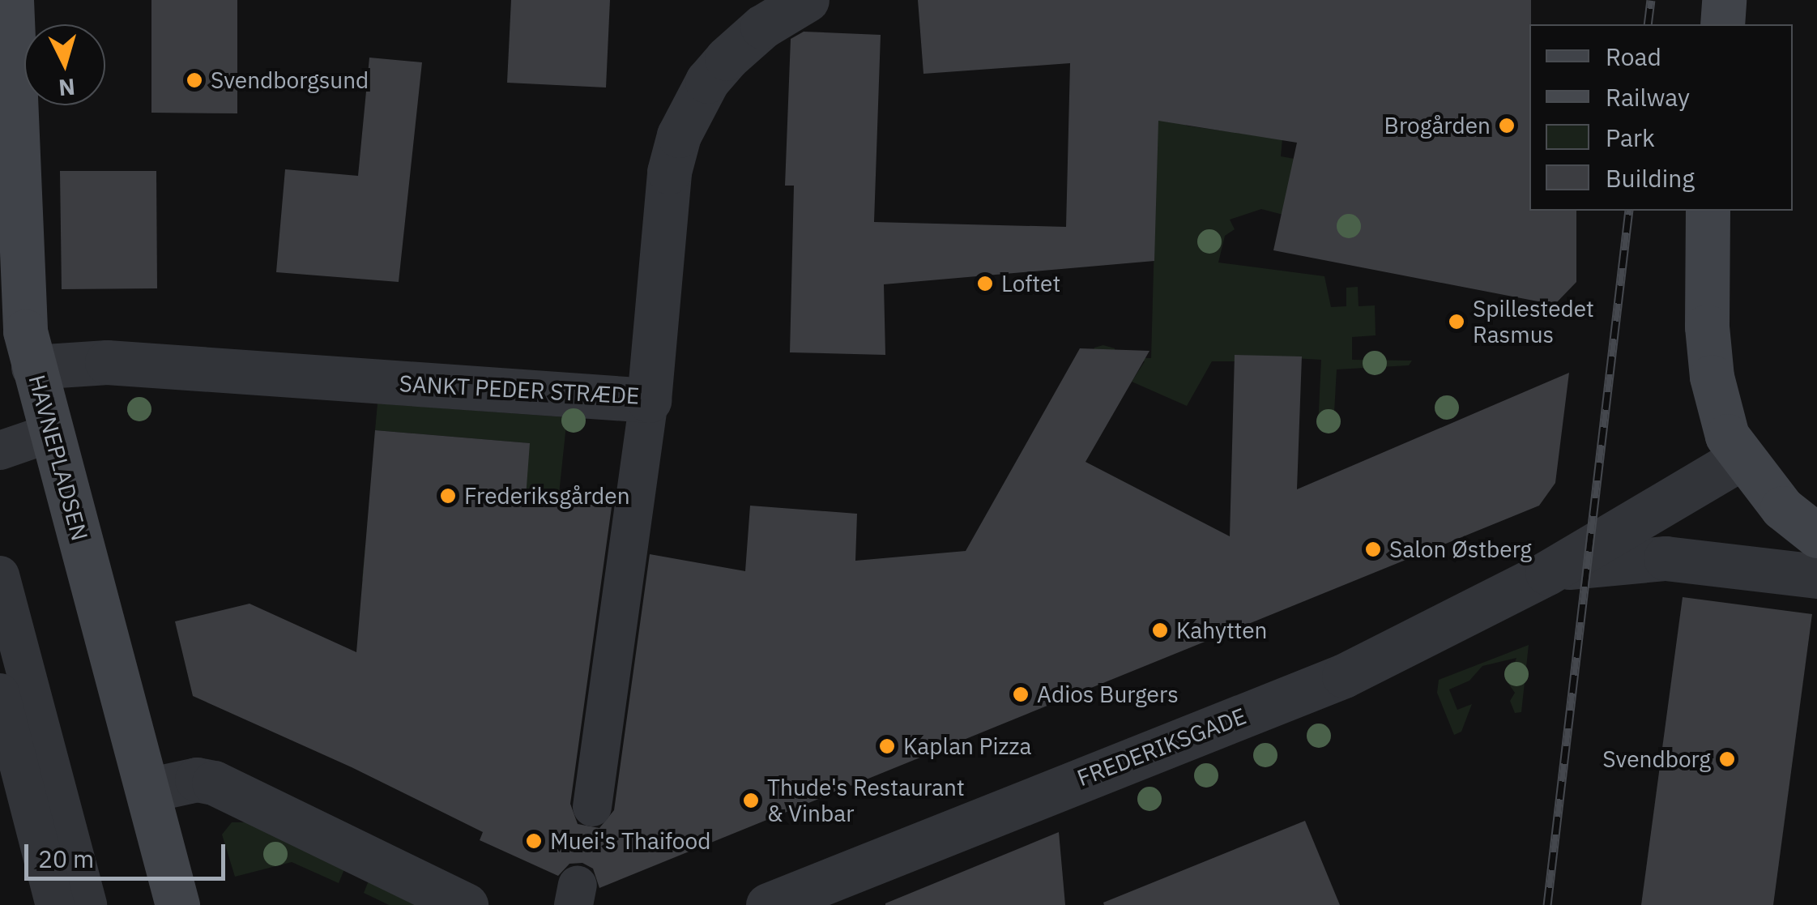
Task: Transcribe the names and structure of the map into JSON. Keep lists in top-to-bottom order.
{
  "streets": {
    "street": ["SANKT PEDER STRÆDE", "HAVNEPLADSEN", "FREDERIKSGADE"]
  },
  "crossings": [
    ["SANKT PEDER STRÆDE", "HAVNEPLADSEN"]
  ],
  "places": [
    "Svendborgsund",
    "Brogården",
    "Loftet",
    "Spillestedet Rasmus",
    "Frederiksgården",
    "Salon Østberg",
    "Kahytten",
    "Adios Burgers",
    "Kaplan Pizza",
    "Svendborg",
    "Thude's Restaurant & Vinbar",
    "Muei's Thaifood"
  ],
  "legend": [
    "Road",
    "Railway",
    "Park",
    "Building"
  ],
  "scale_bar": "20 m",
  "north": "bottom"
}
